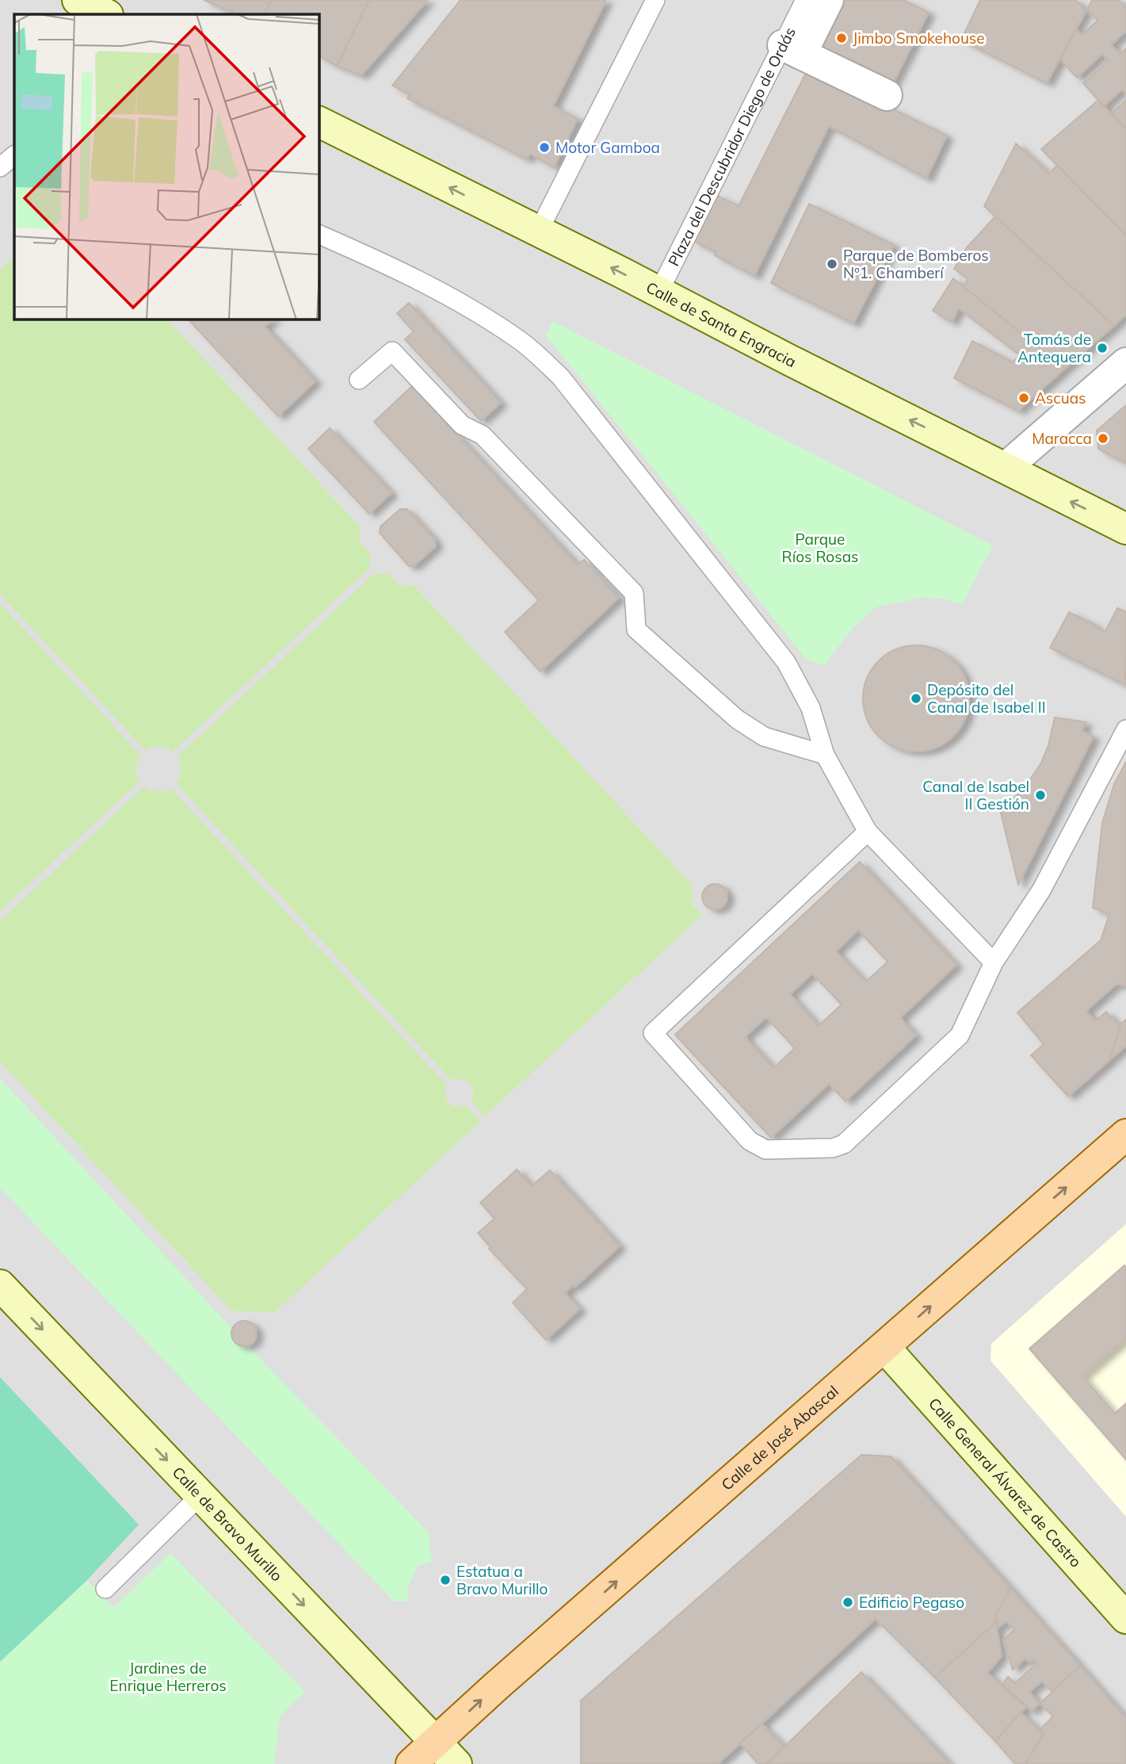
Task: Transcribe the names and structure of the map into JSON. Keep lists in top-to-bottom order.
{
  "streets": {
    "main road": [
      "Calle de Santa Engracia",
      "Calle de José Abascal",
      "Calle General Álvarez de Castro",
      "Calle de Bravo Murillo"
    ],
    "lane": ["Plaza del Descubridor Diego de Ordás"]
  },
  "crossings": [
    ["Plaza del Descubridor Diego de Ordás", "Calle de Santa Engracia"],
    ["Calle de José Abascal", "Calle General Álvarez de Castro"],
    ["Calle de José Abascal", "Calle de Bravo Murillo"]
  ],
  "one_way": ["Calle de Santa Engracia", "Calle de José Abascal", "Calle de Bravo Murillo"],
  "parks": ["Parque Ríos Rosas", "Jardines de Enrique Herreros"],
  "places": [
    "Jimbo Smokehouse",
    "Motor Gamboa",
    "Parque de Bomberos Nº1. Chamberí",
    "Tomás de Antequera",
    "Ascuas",
    "Maracca",
    "Depósito del Canal de Isabel II",
    "Canal de Isabel II Gestión",
    "Estatua a Bravo Murillo",
    "Edificio Pegaso"
  ]
}
